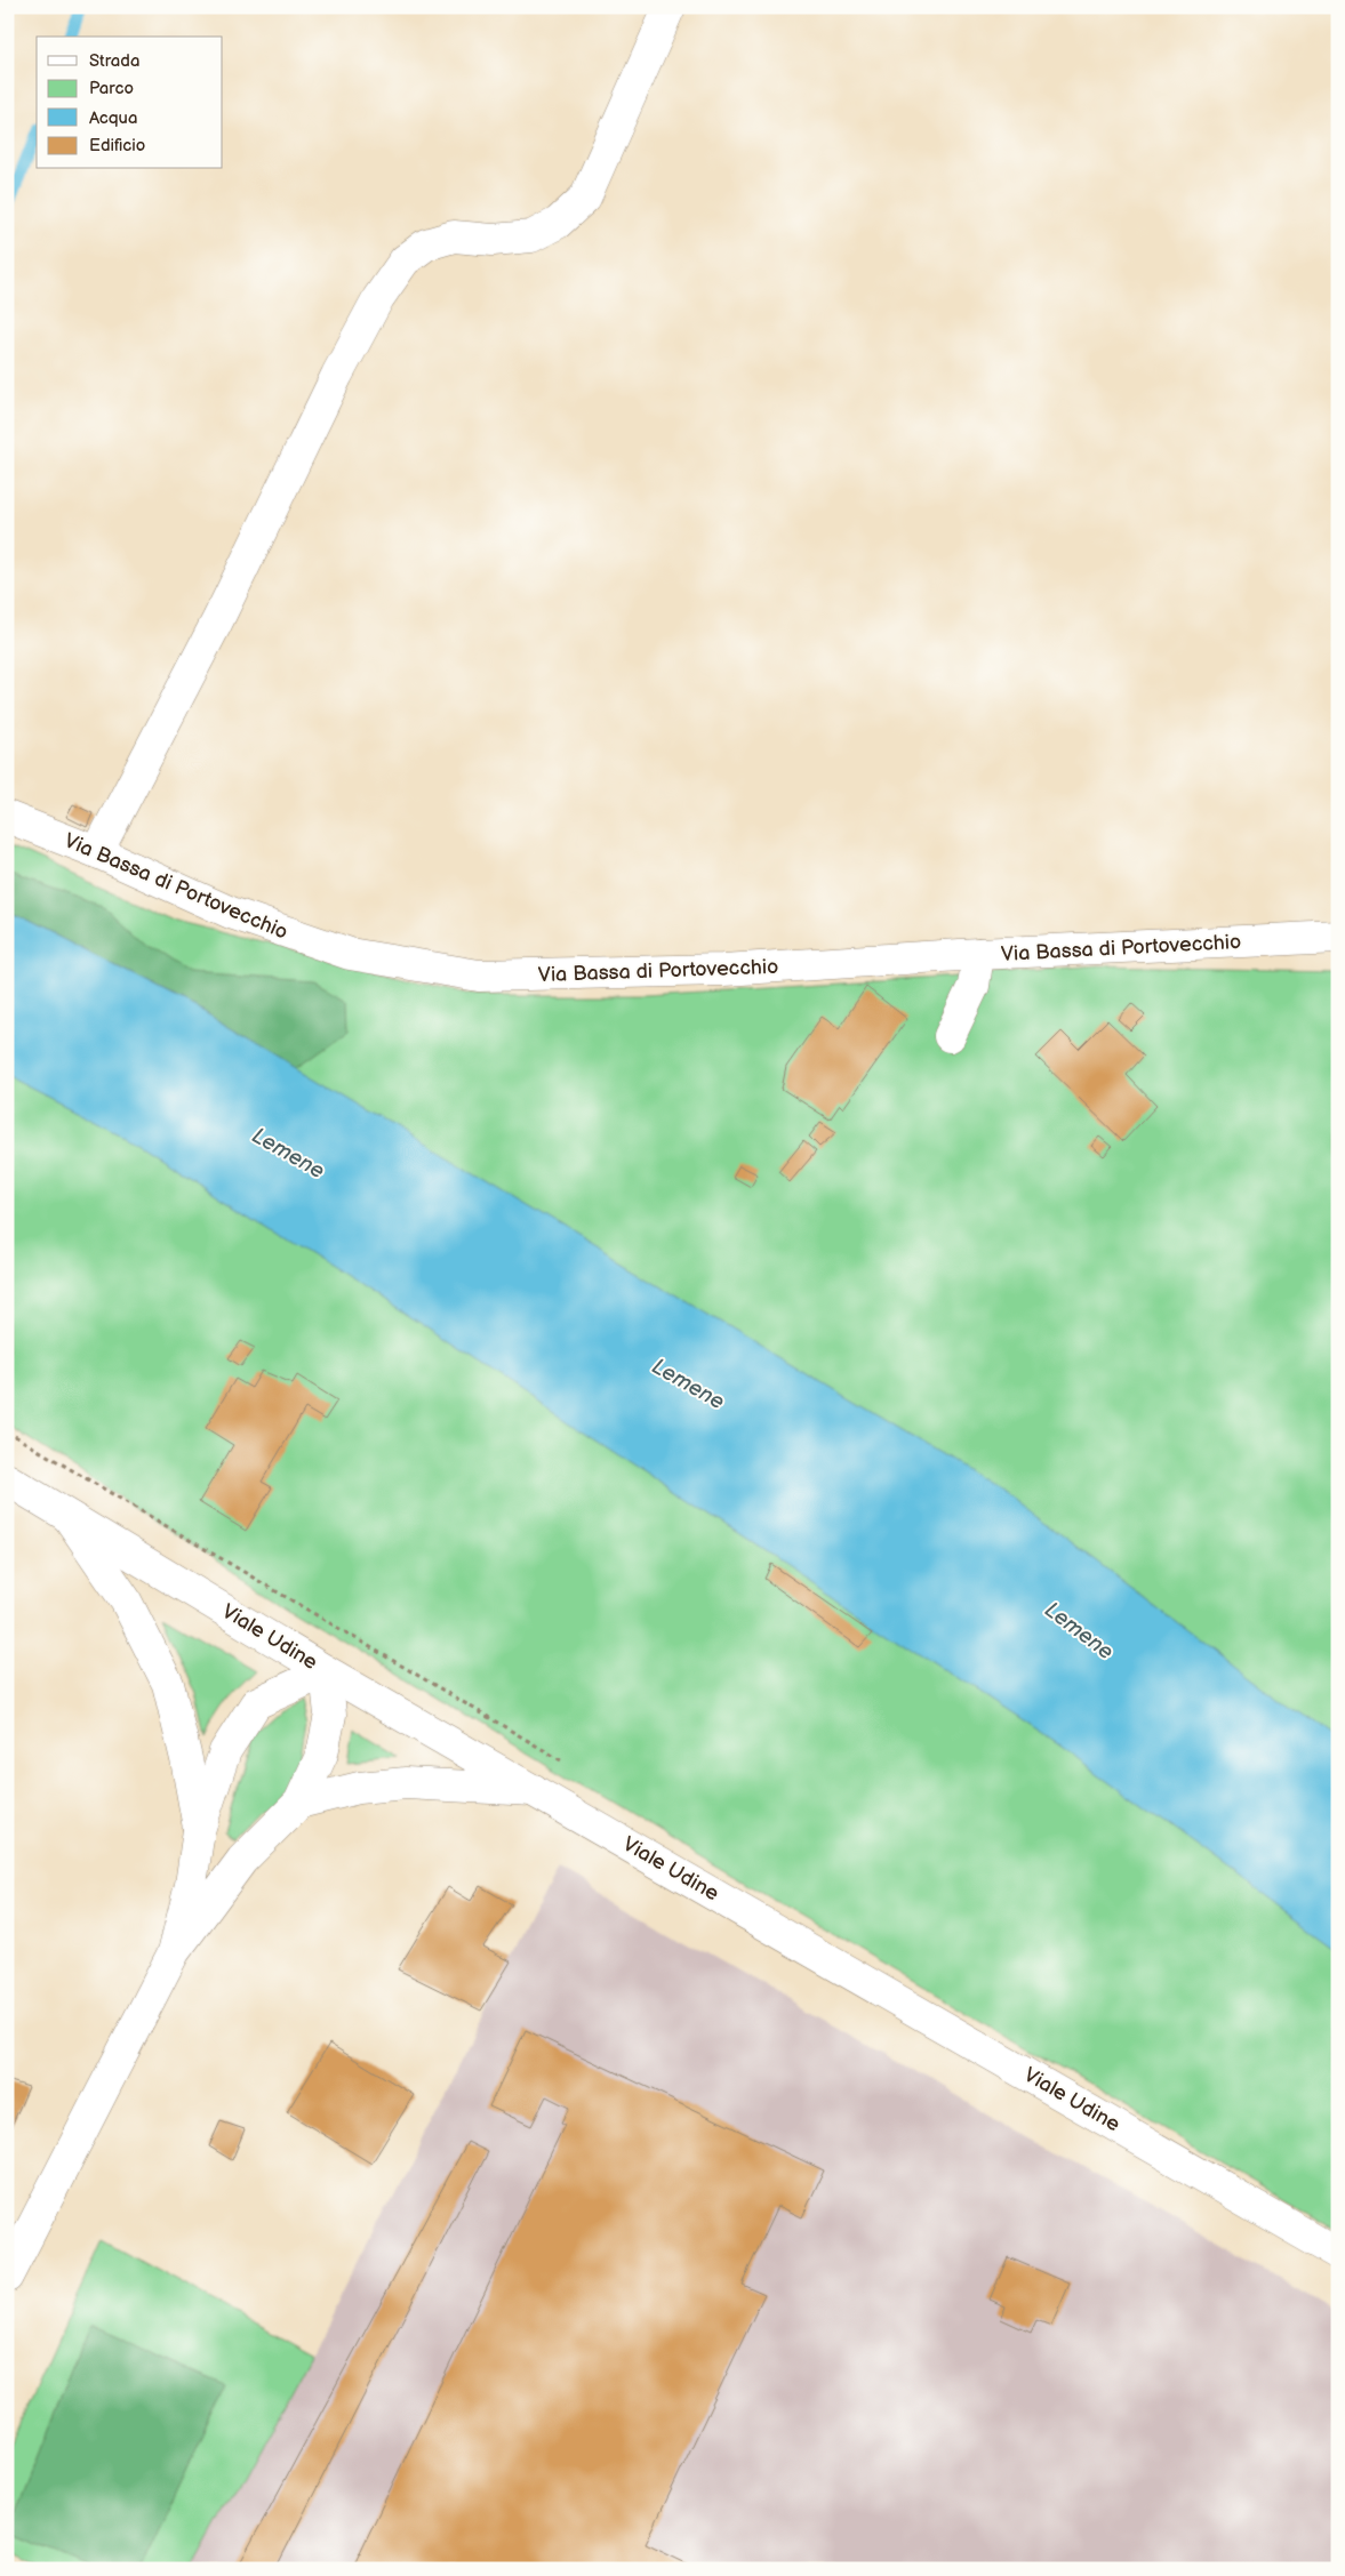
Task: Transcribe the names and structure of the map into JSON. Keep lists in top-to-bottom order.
{
  "streets": {
    "main road": ["Via Bassa di Portovecchio", "Viale Udine"]
  },
  "water": ["Lemene"],
  "legend": [
    "Strada",
    "Parco",
    "Acqua",
    "Edificio"
  ]
}
